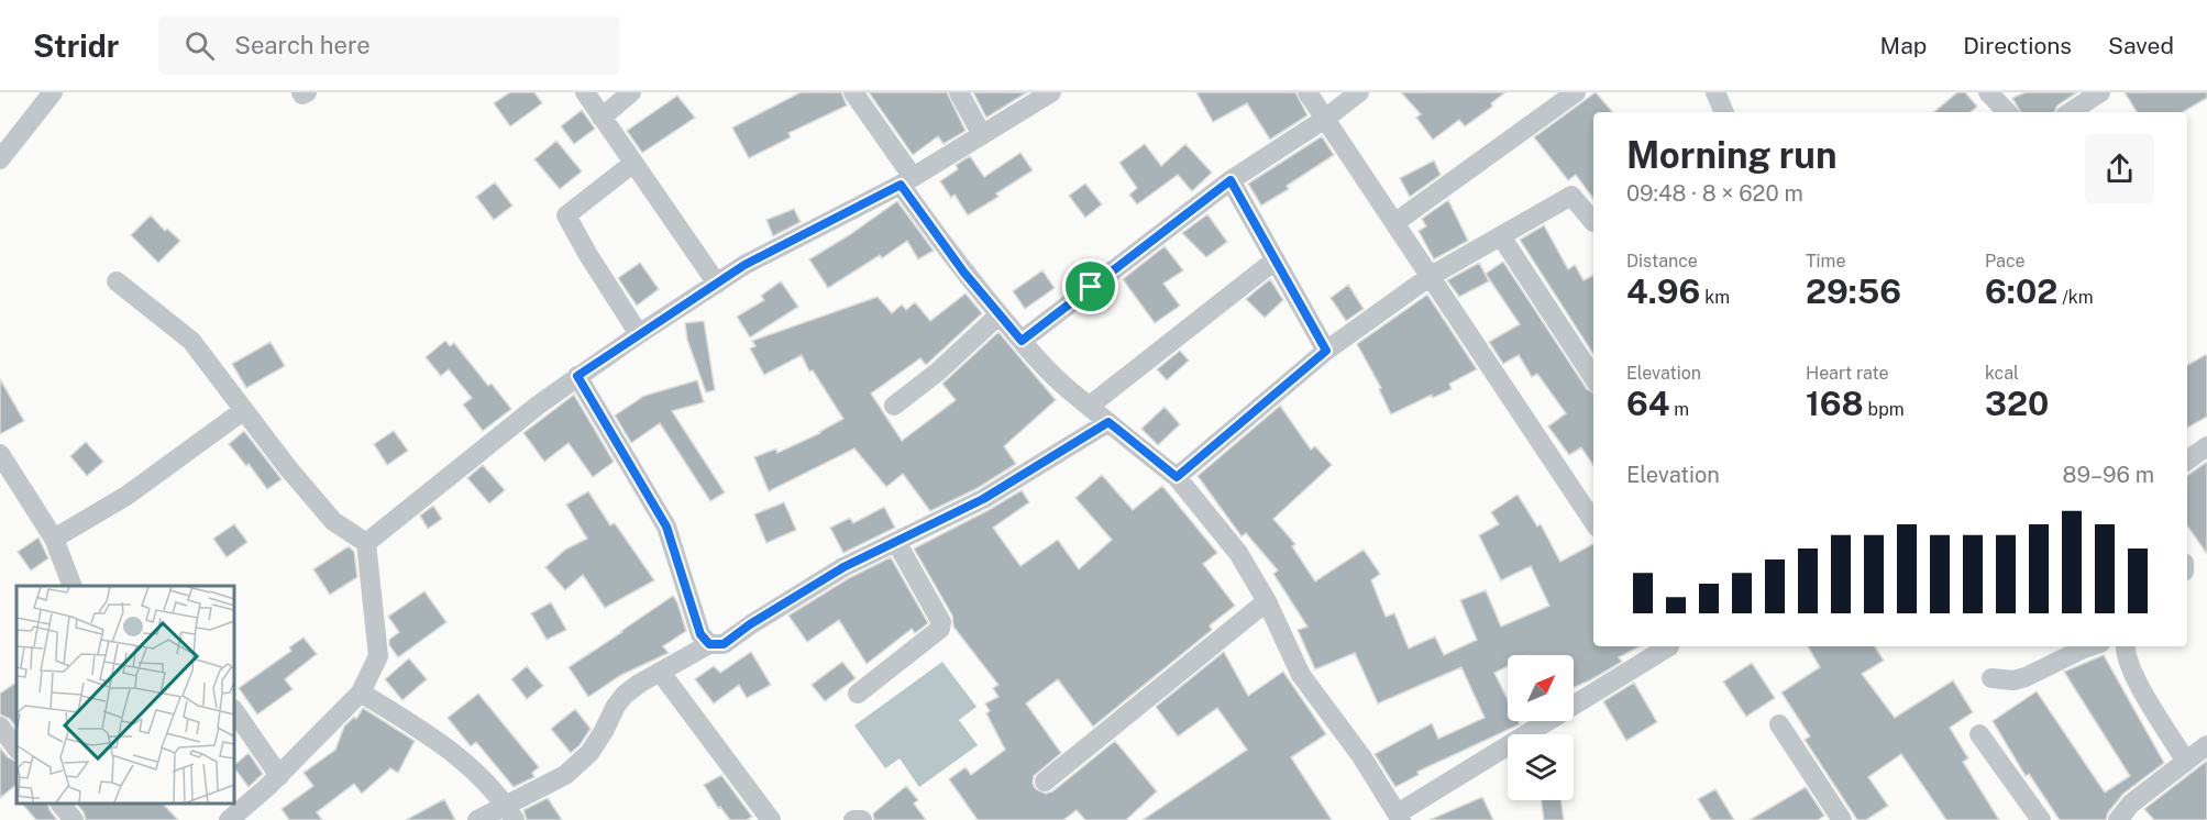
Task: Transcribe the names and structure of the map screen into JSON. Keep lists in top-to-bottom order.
{
  "north": "top right",
  "page": {
    "header": "Stridr",
    "search": "Search here",
    "nav": ["Map", "Directions", "Saved"],
    "heading": ["Morning run", "09:48 · 8 × 620 m"],
    "stats": [
      ["Distance", "4.96 km"],
      ["Time", "29:56"],
      ["Pace", "6:02 /km"],
      ["Elevation", "64 m"],
      ["Heart rate", "168 bpm"],
      ["kcal", "320"]
    ],
    "chart": ["Elevation", "89–96 m"]
  }
}
